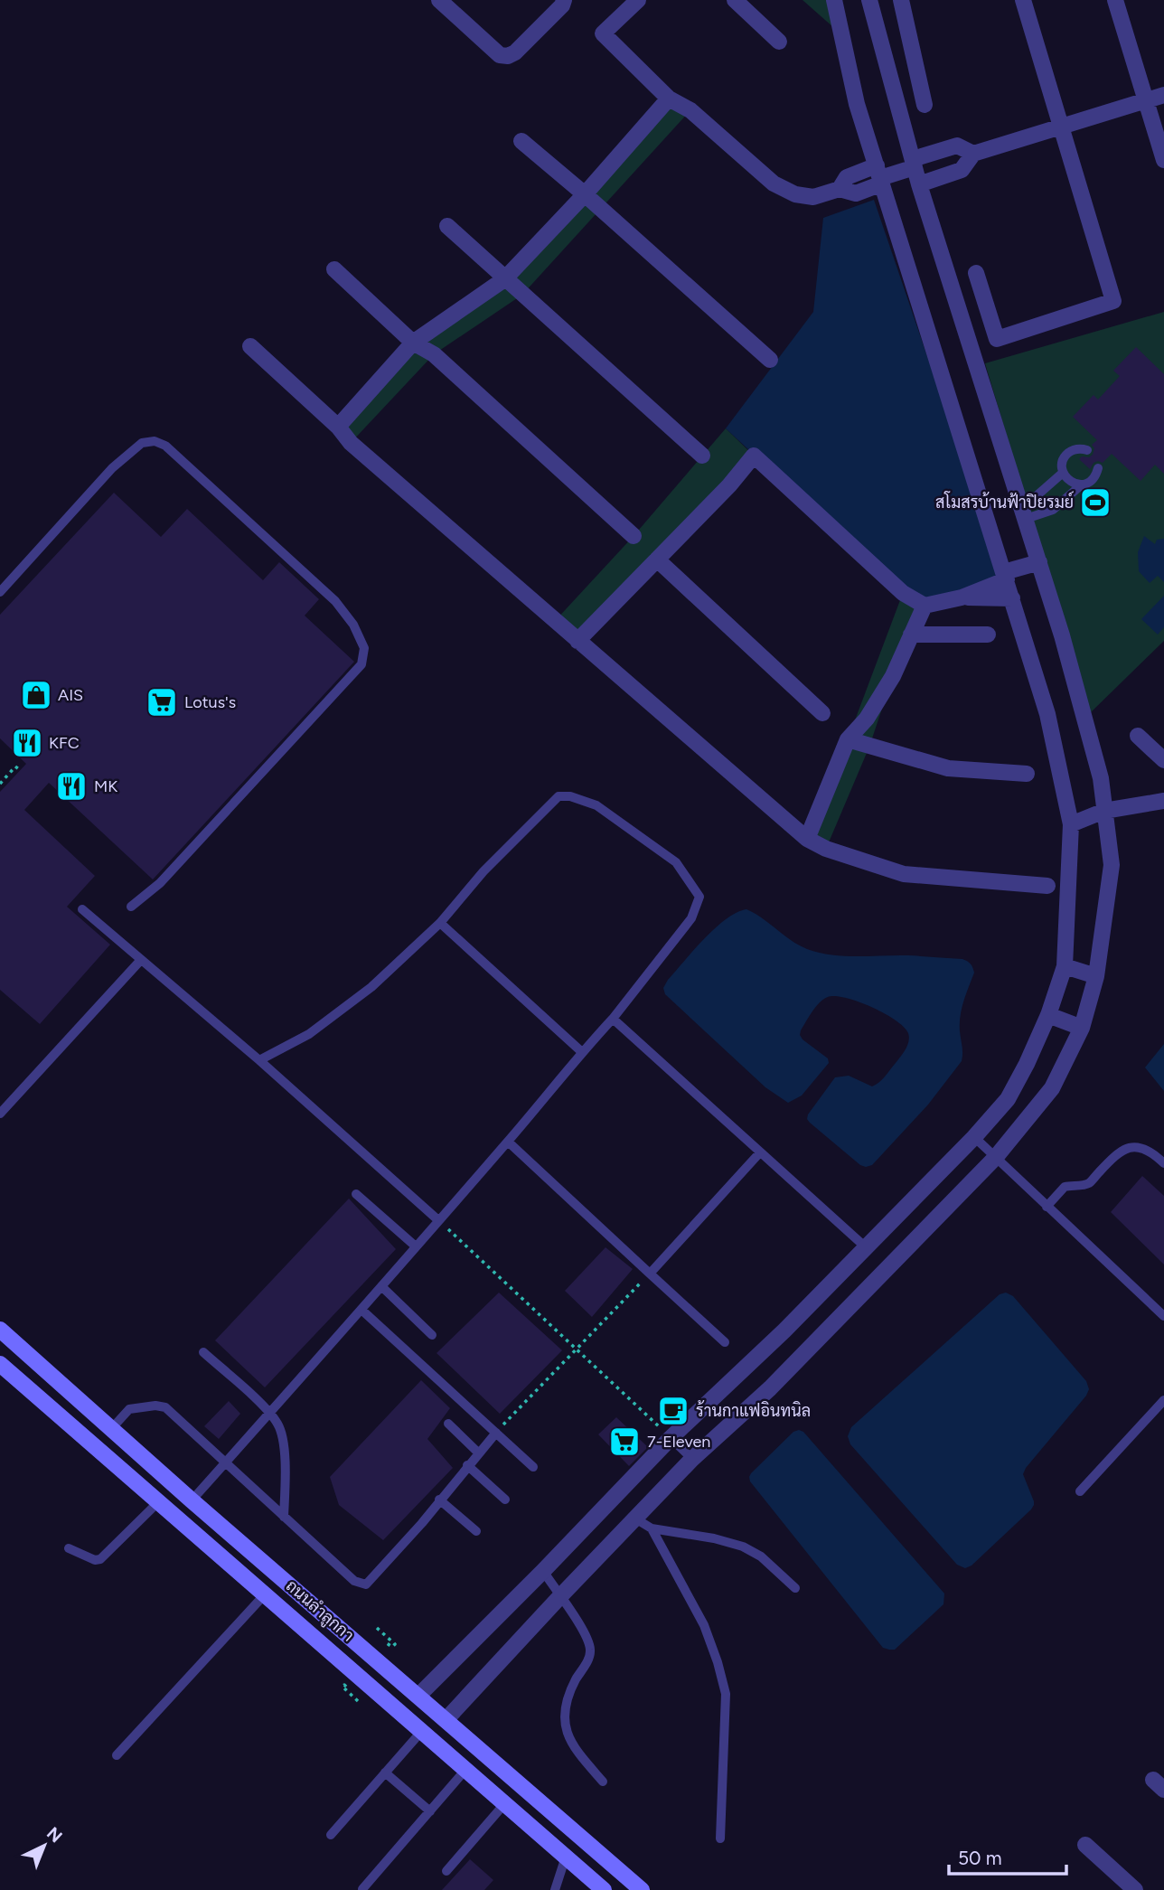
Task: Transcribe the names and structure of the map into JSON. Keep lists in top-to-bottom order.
{
  "streets": {
    "main road": ["ถนนลำลูกกา"]
  },
  "places": {
    "sports": ["สโมสรบ้านฟ้าปิยรมย์"],
    "shop": ["AIS"],
    "supermarket": ["Lotus's", "7-Eleven"],
    "restaurant": ["KFC", "MK"],
    "cafe": ["ร้านกาแฟอินทนิล"]
  },
  "scale_bar": "50 m",
  "north": "top right"
}
